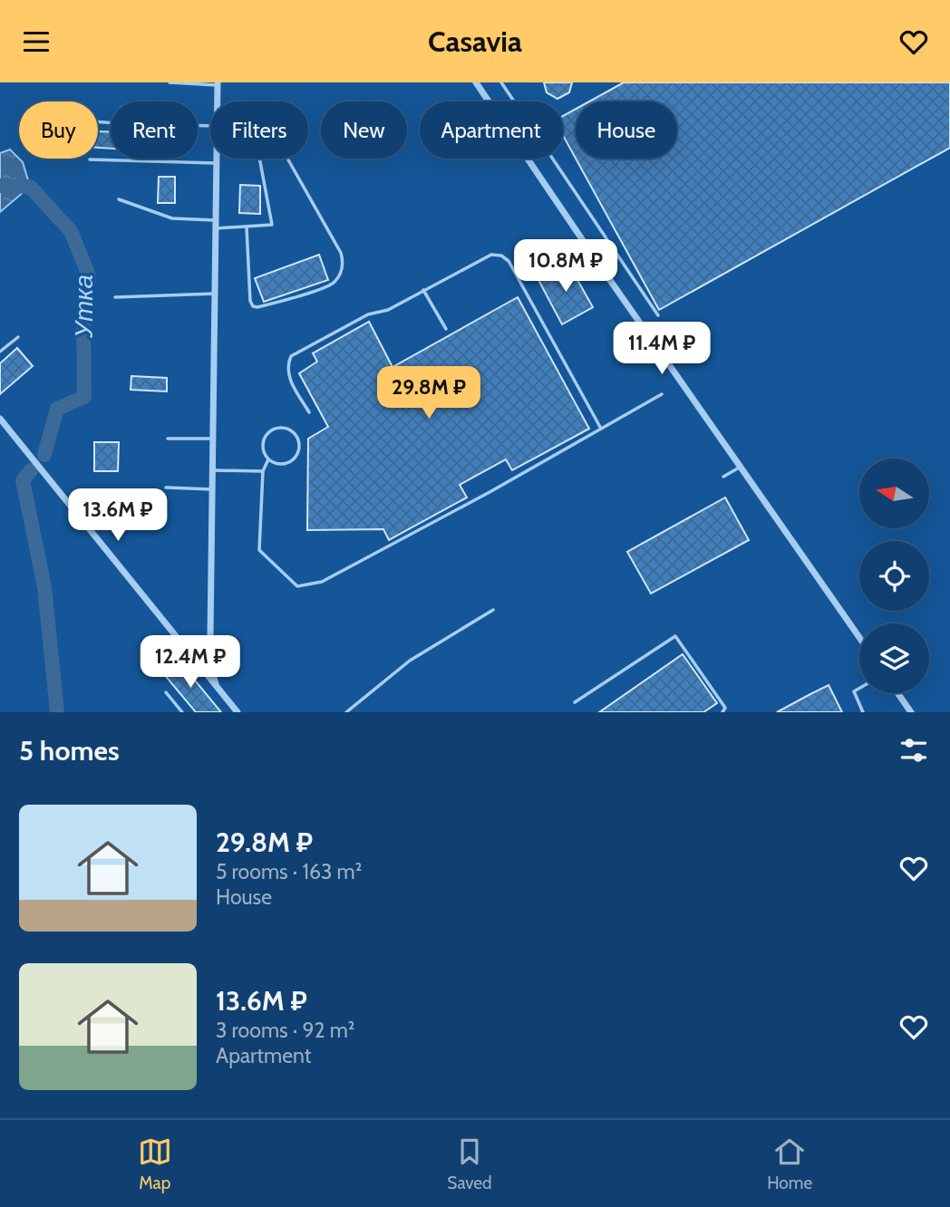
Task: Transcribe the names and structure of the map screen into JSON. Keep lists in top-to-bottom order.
{
  "water": ["Утка"],
  "north": "left",
  "page": {
    "header": "Casavia",
    "chip": [
      "Buy",
      "Rent",
      "Filters",
      "New",
      "Apartment",
      "House"
    ],
    "price": [
      "10.8M ₽",
      "11.4M ₽",
      "29.8M ₽",
      "13.6M ₽",
      "12.4M ₽"
    ],
    "heading": "5 homes",
    "list": [
      {
        "name": "29.8M ₽",
        "note": "5 rooms · 163 m² · House"
      },
      {
        "name": "13.6M ₽",
        "note": "3 rooms · 92 m² · Apartment"
      }
    ],
    "tabs": ["Map", "Saved", "Home"]
  }
}
